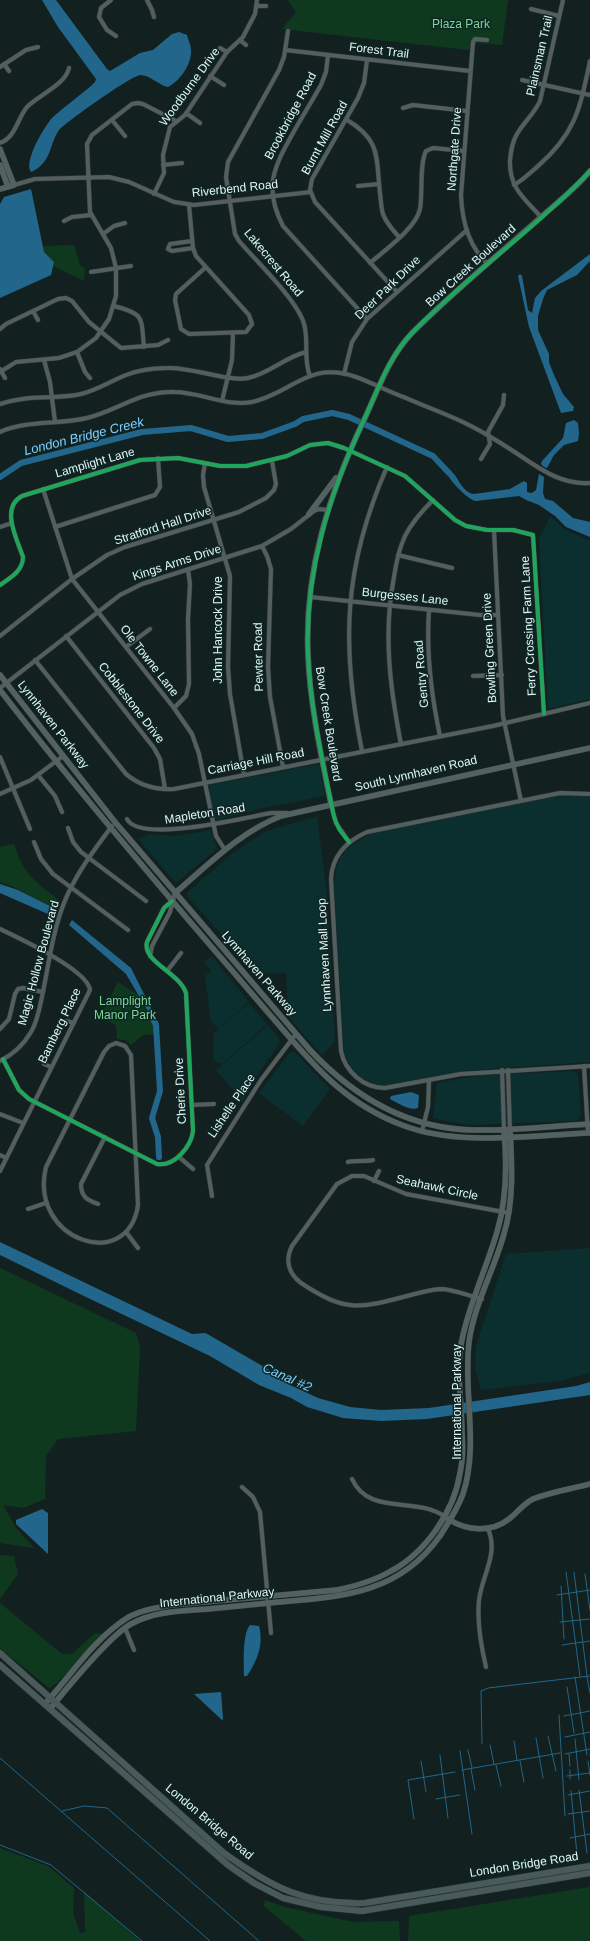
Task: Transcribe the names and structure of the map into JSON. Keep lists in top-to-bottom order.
{
  "streets": {
    "main road": [
      "Riverbend Road",
      "Bow Creek Boulevard",
      "Kings Arms Drive",
      "Lynnhaven Parkway",
      "South Lynnhaven Road",
      "International Parkway",
      "London Bridge Road"
    ],
    "street": [
      "Forest Trail",
      "Plainsman Trail",
      "Woodburne Drive",
      "Brookbridge Road",
      "Burnt Mill Road",
      "Northgate Drive",
      "Lakecrest Road",
      "Deer Park Drive",
      "Lamplight Lane",
      "Stratford Hall Drive",
      "Burgesses Lane",
      "Ferry Crossing Farm Lane",
      "John Hancock Drive",
      "Bowling Green Drive",
      "Pewter Road",
      "Ole Towne Lane",
      "Gentry Road",
      "Cobblestone Drive",
      "Carriage Hill Road",
      "Mapleton Road",
      "Lynnhaven Mall Loop",
      "Magic Hollow Boulevard",
      "Bamberg Place",
      "Cherie Drive",
      "Lishelle Place",
      "Seahawk Circle"
    ]
  },
  "crossings": [
    ["Forest Trail", "Brookbridge Road"],
    ["Forest Trail", "Burnt Mill Road"],
    ["Forest Trail", "Northgate Drive"],
    ["Forest Trail", "Lakecrest Road"],
    ["Plainsman Trail", "Bow Creek Boulevard"],
    ["Woodburne Drive", "Riverbend Road"],
    ["Brookbridge Road", "Riverbend Road"],
    ["Brookbridge Road", "Deer Park Drive"],
    ["Burnt Mill Road", "Riverbend Road"],
    ["Burnt Mill Road", "Deer Park Drive"],
    ["Northgate Drive", "Bow Creek Boulevard"],
    ["Northgate Drive", "Deer Park Drive"],
    ["Riverbend Road", "Lakecrest Road"],
    ["Bow Creek Boulevard", "Lamplight Lane"],
    ["Bow Creek Boulevard", "Kings Arms Drive"],
    ["Bow Creek Boulevard", "Burgesses Lane"],
    ["Bow Creek Boulevard", "Carriage Hill Road"],
    ["Bow Creek Boulevard", "South Lynnhaven Road"],
    ["Lamplight Lane", "Stratford Hall Drive"],
    ["Lamplight Lane", "Ferry Crossing Farm Lane"],
    ["Lamplight Lane", "John Hancock Drive"],
    ["Lamplight Lane", "Bowling Green Drive"],
    ["Lamplight Lane", "Ole Towne Lane"],
    ["Stratford Hall Drive", "John Hancock Drive"],
    ["Stratford Hall Drive", "Ole Towne Lane"],
    ["Kings Arms Drive", "John Hancock Drive"],
    ["Kings Arms Drive", "Pewter Road"],
    ["Kings Arms Drive", "Ole Towne Lane"],
    ["Kings Arms Drive", "Cobblestone Drive"],
    ["Kings Arms Drive", "Lynnhaven Parkway"],
    ["Kings Arms Drive", "Carriage Hill Road"],
    ["Burgesses Lane", "Bowling Green Drive"],
    ["Burgesses Lane", "Gentry Road"],
    ["Ferry Crossing Farm Lane", "Carriage Hill Road"],
    ["John Hancock Drive", "Carriage Hill Road"],
    ["Bowling Green Drive", "Carriage Hill Road"],
    ["Bowling Green Drive", "South Lynnhaven Road"],
    ["Bowling Green Drive", "Lynnhaven Mall Loop"],
    ["Pewter Road", "Carriage Hill Road"],
    ["Ole Towne Lane", "Carriage Hill Road"],
    ["Ole Towne Lane", "South Lynnhaven Road"],
    ["Ole Towne Lane", "Mapleton Road"],
    ["Gentry Road", "Carriage Hill Road"],
    ["Cobblestone Drive", "Carriage Hill Road"],
    ["Lynnhaven Parkway", "South Lynnhaven Road"],
    ["Lynnhaven Parkway", "Magic Hollow Boulevard"],
    ["Lynnhaven Parkway", "Lishelle Place"],
    ["Lynnhaven Parkway", "International Parkway"],
    ["South Lynnhaven Road", "Mapleton Road"],
    ["Magic Hollow Boulevard", "Bamberg Place"],
    ["Seahawk Circle", "International Parkway"],
    ["International Parkway", "London Bridge Road"]
  ],
  "water": ["London Bridge Creek", "Canal #2"],
  "parks": ["Plaza Park", "Lamplight Manor Park"]
}
